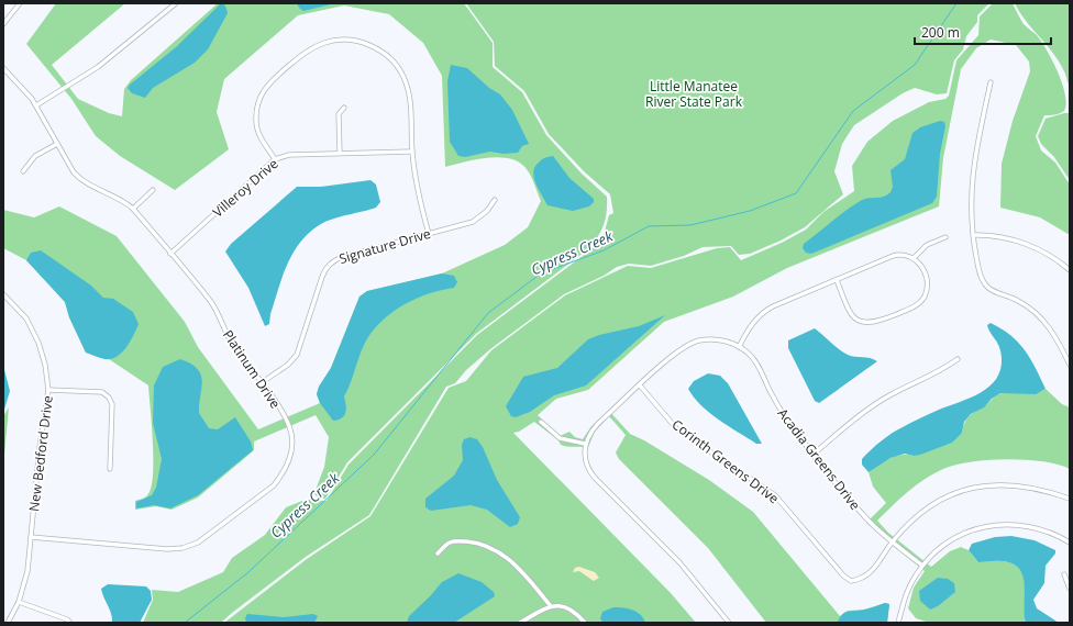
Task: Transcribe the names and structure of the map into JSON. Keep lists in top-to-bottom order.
{
  "streets": {
    "street": [
      "Villeroy Drive",
      "Signature Drive",
      "Platinum Drive",
      "New Bedford Drive",
      "Acadia Greens Drive",
      "Corinth Greens Drive"
    ]
  },
  "crossings": [
    ["Villeroy Drive", "Platinum Drive"],
    ["Signature Drive", "Platinum Drive"],
    ["Platinum Drive", "New Bedford Drive"],
    ["Acadia Greens Drive", "Corinth Greens Drive"]
  ],
  "water": ["Cypress Creek"],
  "parks": ["Little Manatee River State Park"],
  "scale_bar": "200 m"
}
